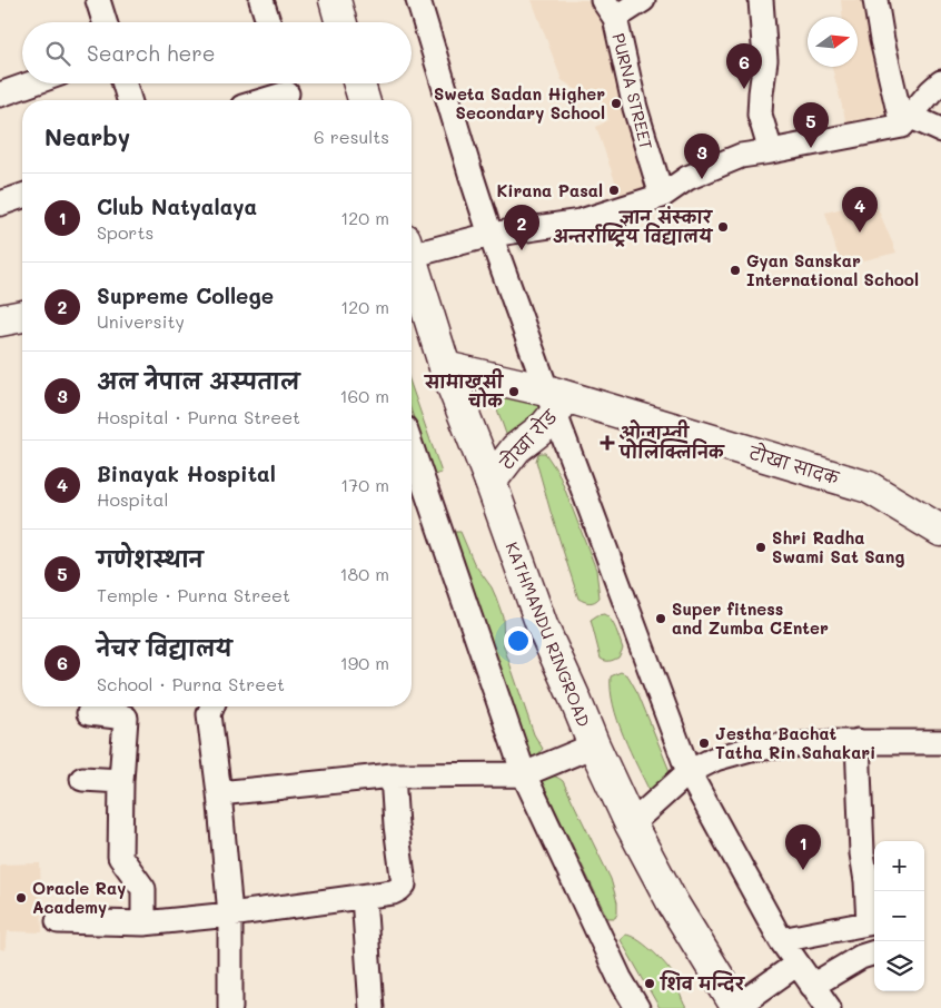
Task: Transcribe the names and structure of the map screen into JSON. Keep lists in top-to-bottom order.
{
  "streets": {
    "main road": ["टोखा रोड", "टोखा सादक", "KATHMANDU RINGROAD"],
    "street": ["PURNA STREET"]
  },
  "crossings": [
    ["टोखा रोड", "टोखा सादक"],
    ["टोखा रोड", "KATHMANDU RINGROAD"],
    ["टोखा सादक", "KATHMANDU RINGROAD"]
  ],
  "places": {
    "other": [
      "Sweta Sadan Higher Secondary School",
      "Kirana Pasal",
      "ज्ञान संस्कार अन्तर्राष्ट्रिय विद्यालय",
      "Gyan Sanskar International School",
      "सामाखुसी चोक",
      "Shri Radha Swami Sat Sang",
      "Super fitness and Zumba CEnter",
      "Jestha Bachat Tatha Rin Sahakari",
      "Oracle Ray Academy",
      "शिव मन्दिर"
    ],
    "health": ["ओजास्वी पोलिक्लिनिक"]
  },
  "north": "right",
  "page": {
    "search": "Search here",
    "pins": [
      "6",
      "5",
      "3",
      "4",
      "2",
      "1"
    ],
    "heading": ["Nearby", "6 results"],
    "list": [
      {
        "mark": "1",
        "name": "Club Natyalaya",
        "note": "Sports",
        "value": "120 m"
      },
      {
        "mark": "2",
        "name": "Supreme College",
        "note": "University",
        "value": "120 m"
      },
      {
        "mark": "3",
        "name": "अल नेपाल अस्पताल",
        "note": "Hospital · Purna Street",
        "value": "160 m"
      },
      {
        "mark": "4",
        "name": "Binayak Hospital",
        "note": "Hospital",
        "value": "170 m"
      },
      {
        "mark": "5",
        "name": "गणेशस्थान",
        "note": "Temple · Purna Street",
        "value": "180 m"
      },
      {
        "mark": "6",
        "name": "नेचर विद्यालय",
        "note": "School · Purna Street",
        "value": "190 m"
      }
    ],
    "map_buttons": ["+", "−"]
  }
}
